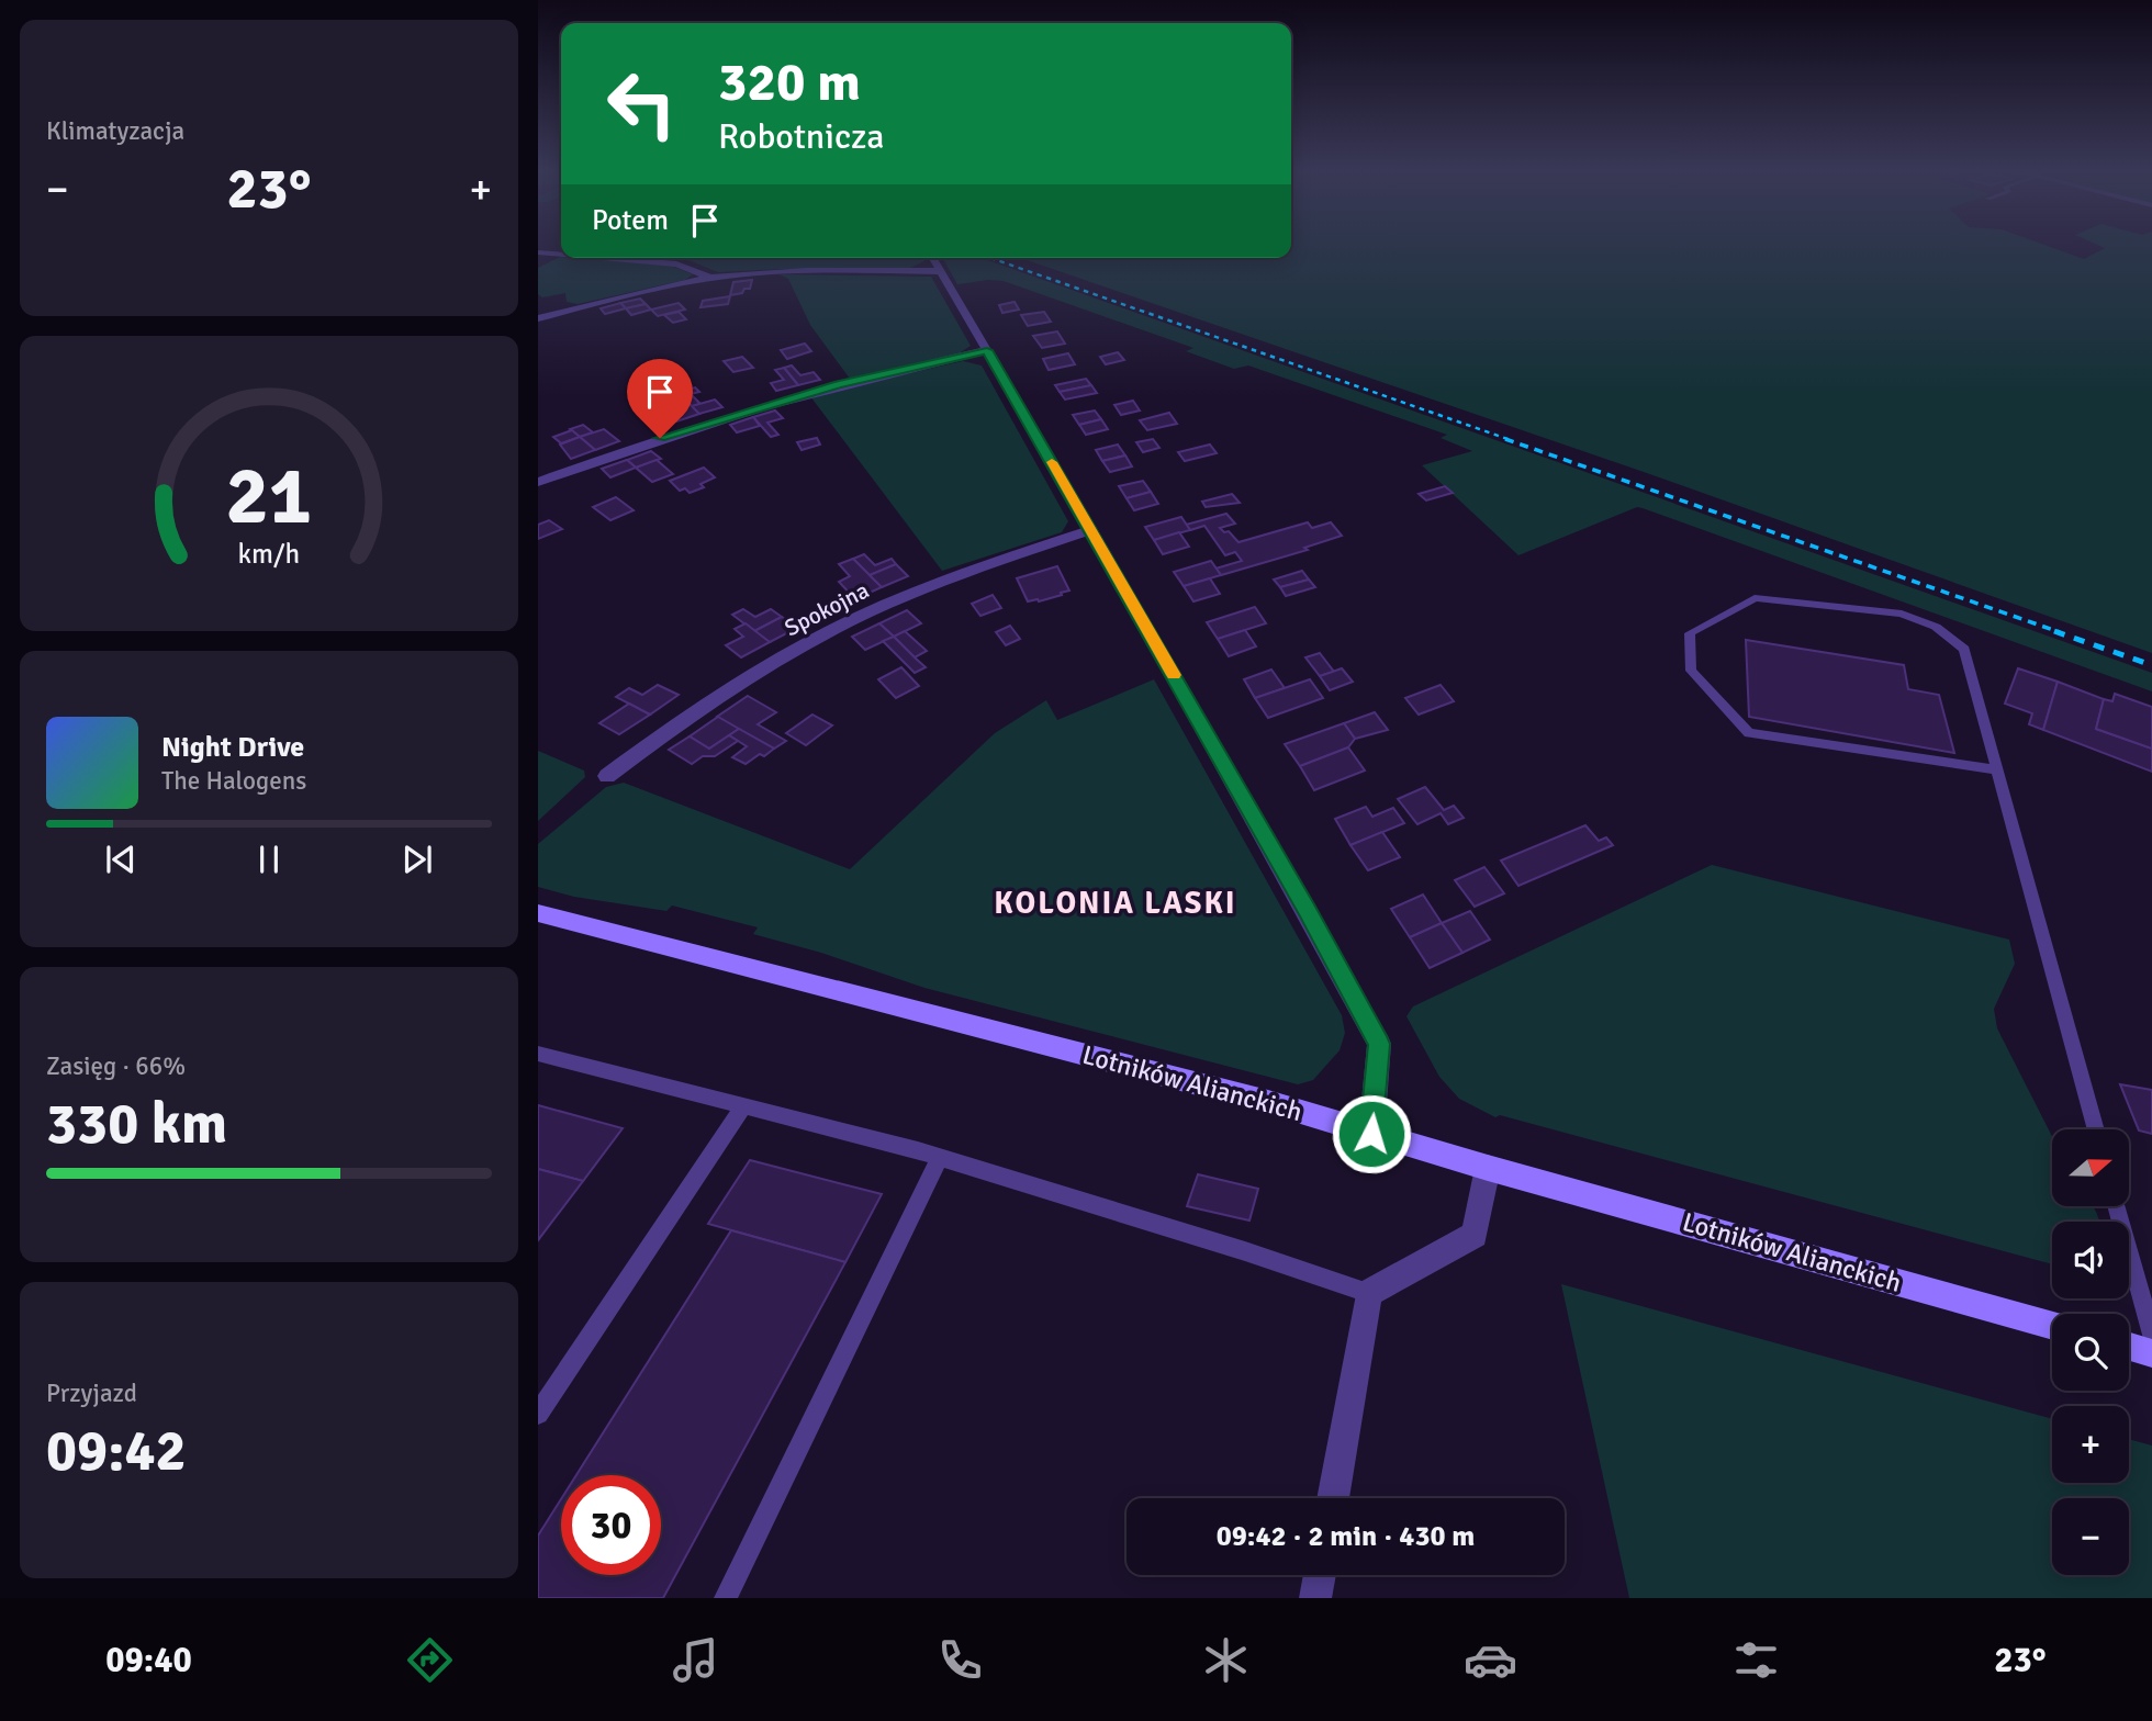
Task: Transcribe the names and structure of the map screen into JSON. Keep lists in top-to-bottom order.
{
  "streets": {
    "main road": ["Lotników Alianckich"],
    "street": ["Spokojna"]
  },
  "districts": ["KOLONIA LASKI"],
  "north": "right",
  "page": {
    "tile": [
      "Klimatyzacja",
      ["Zasięg · 66%", "330 km"],
      ["Przyjazd", "09:42"]
    ],
    "turn": ["320 m", "Robotnicza"],
    "heat": ["−", "23°", "+"],
    "then": "Potem",
    "song": ["Night Drive", "The Halogens"],
    "map_buttons": ["+", "−"],
    "limit": "30",
    "trip": "09:42 · 2 min · 430 m",
    "tabs": ["09:40", "23°"],
    "gauge": ["21", "km/h"]
  }
}
